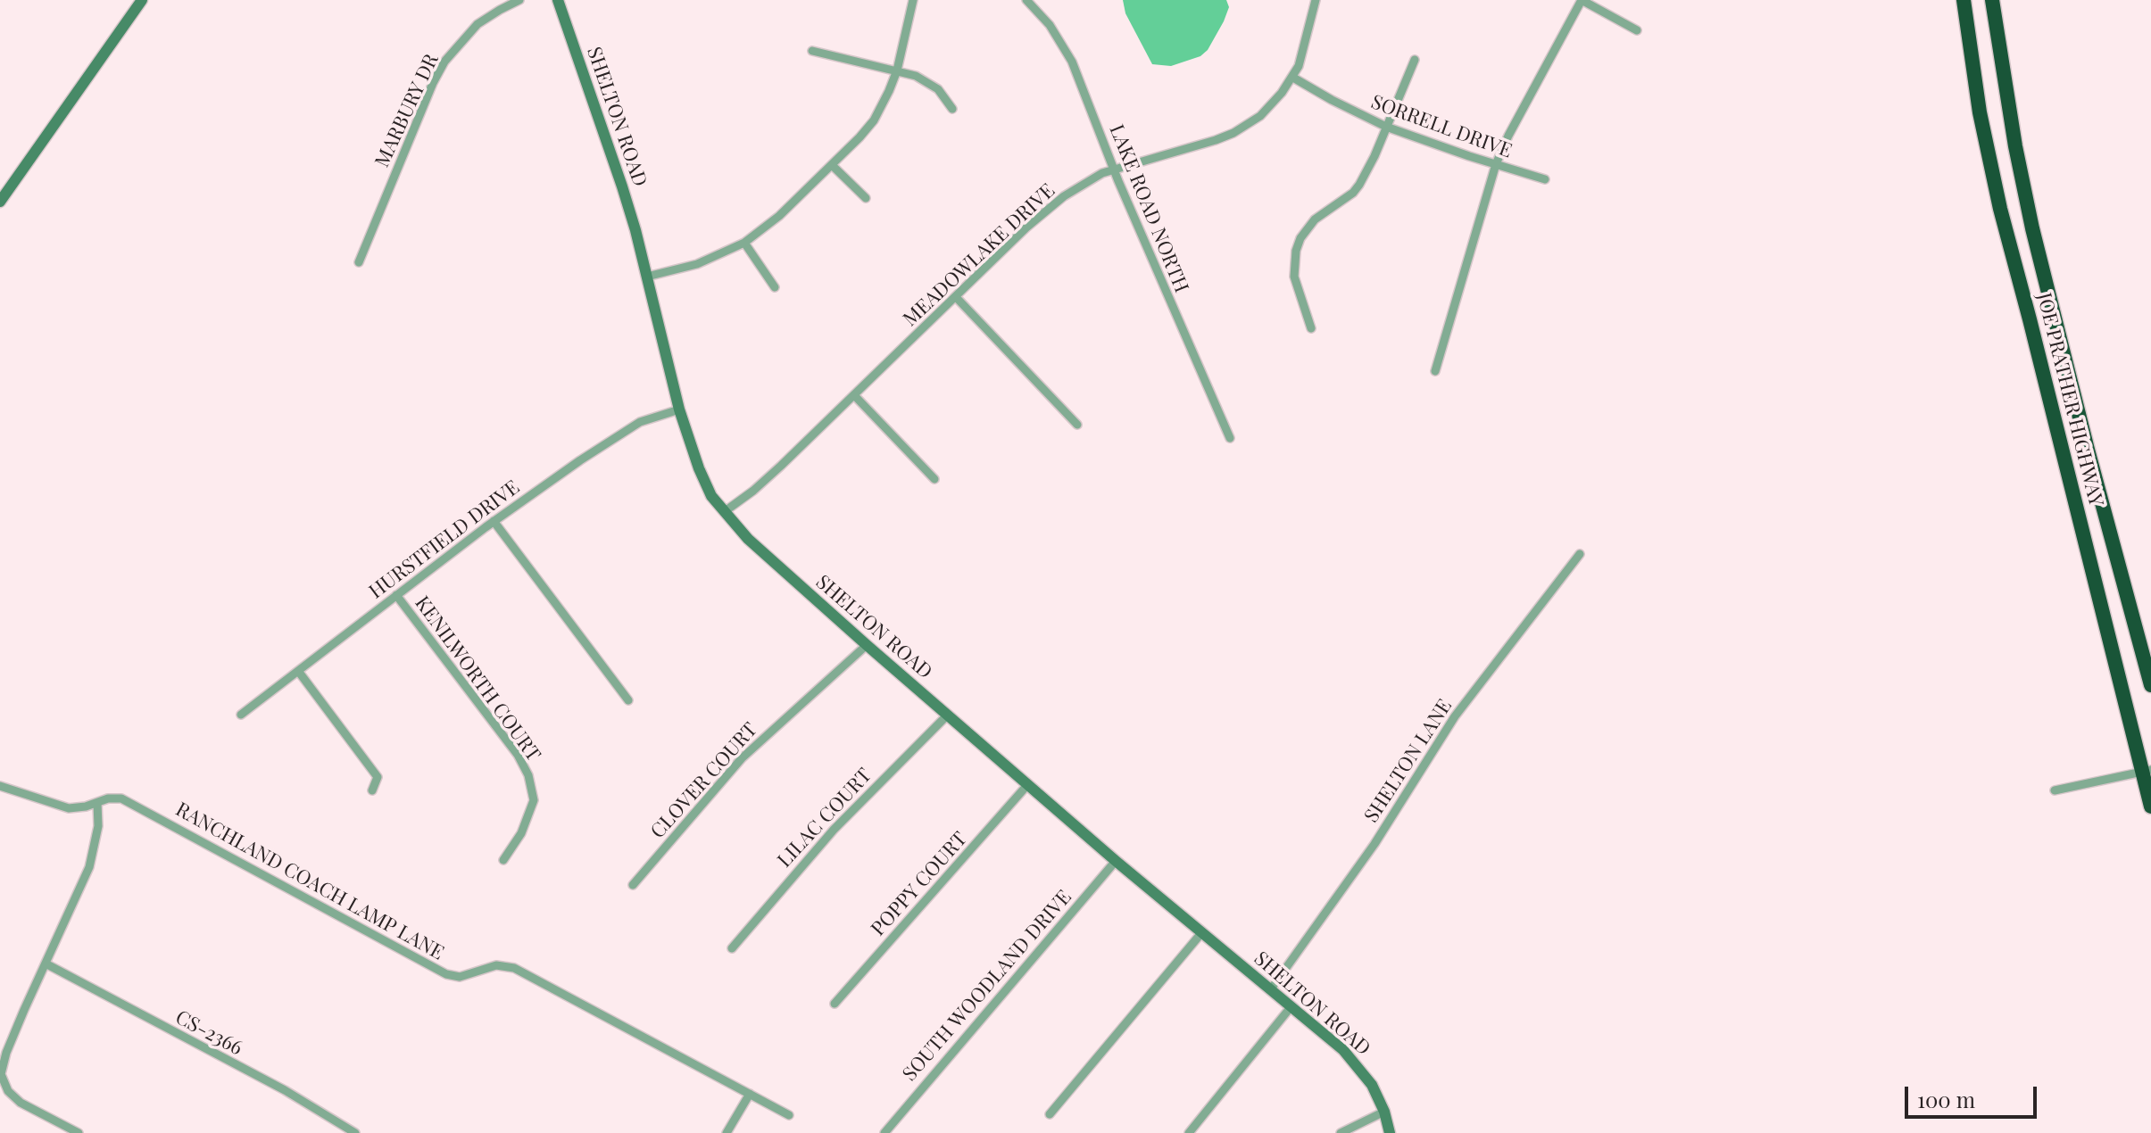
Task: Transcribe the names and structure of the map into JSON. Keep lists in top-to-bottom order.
{
  "streets": {
    "highway": ["JOE PRATHER HIGHWAY"],
    "street": [
      "MARBURY DR",
      "SHELTON ROAD",
      "SORRELL DRIVE",
      "LAKE ROAD NORTH",
      "MEADOWLAKE DRIVE",
      "HURSTFIELD DRIVE",
      "KENILWORTH COURT",
      "SHELTON LANE",
      "CLOVER COURT",
      "LILAC COURT",
      "RANCHLAND COACH LAMP LANE",
      "POPPY COURT",
      "SOUTH WOODLAND DRIVE",
      "CS-2366"
    ]
  },
  "crossings": [
    ["SHELTON ROAD", "MEADOWLAKE DRIVE"],
    ["SHELTON ROAD", "HURSTFIELD DRIVE"],
    ["SHELTON ROAD", "SHELTON LANE"],
    ["SHELTON ROAD", "CLOVER COURT"],
    ["SHELTON ROAD", "LILAC COURT"],
    ["SHELTON ROAD", "POPPY COURT"],
    ["SHELTON ROAD", "SOUTH WOODLAND DRIVE"],
    ["SORRELL DRIVE", "MEADOWLAKE DRIVE"],
    ["LAKE ROAD NORTH", "MEADOWLAKE DRIVE"],
    ["HURSTFIELD DRIVE", "KENILWORTH COURT"]
  ],
  "scale_bar": "100 m"
}
